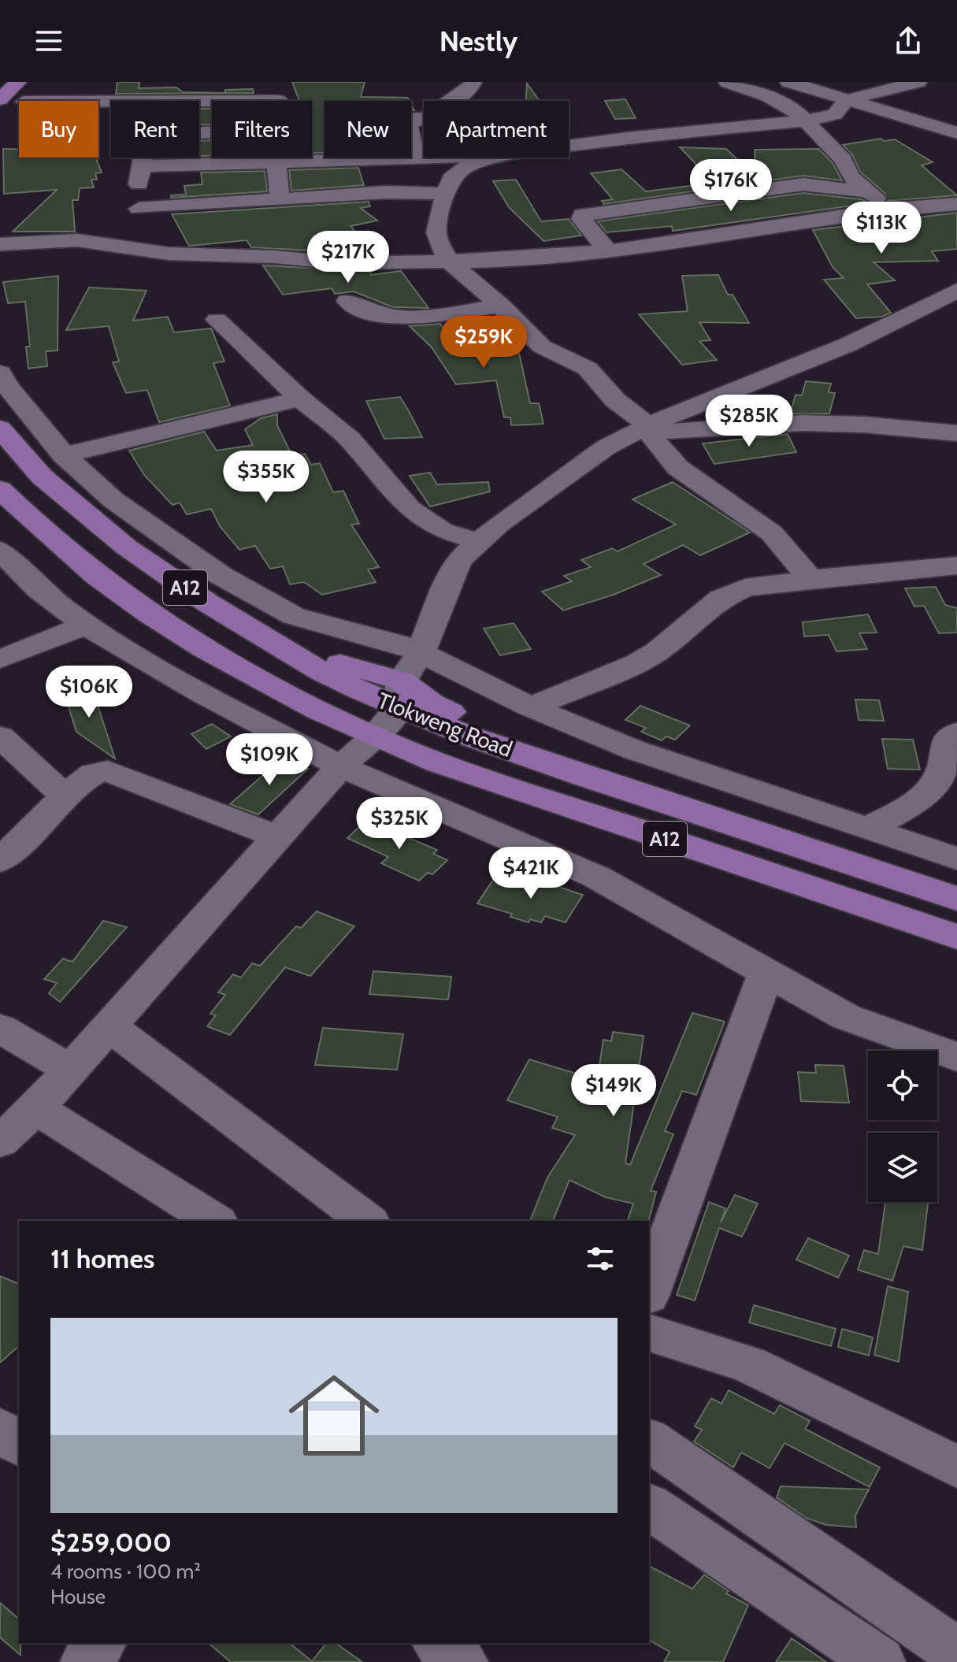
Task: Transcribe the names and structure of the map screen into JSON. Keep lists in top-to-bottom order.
{
  "streets": {
    "main road": ["A12", "Tlokweng Road"]
  },
  "page": {
    "header": "Nestly",
    "chip": [
      "Buy",
      "Rent",
      "Filters",
      "New",
      "Apartment"
    ],
    "price": [
      "$176K",
      "$113K",
      "$217K",
      "$259K",
      "$285K",
      "$355K",
      "$106K",
      "$109K",
      "$325K",
      "$421K",
      "$149K"
    ],
    "heading": "11 homes",
    "list": [
      {
        "name": "$259,000",
        "note": "4 rooms · 100 m² · House"
      }
    ]
  }
}
